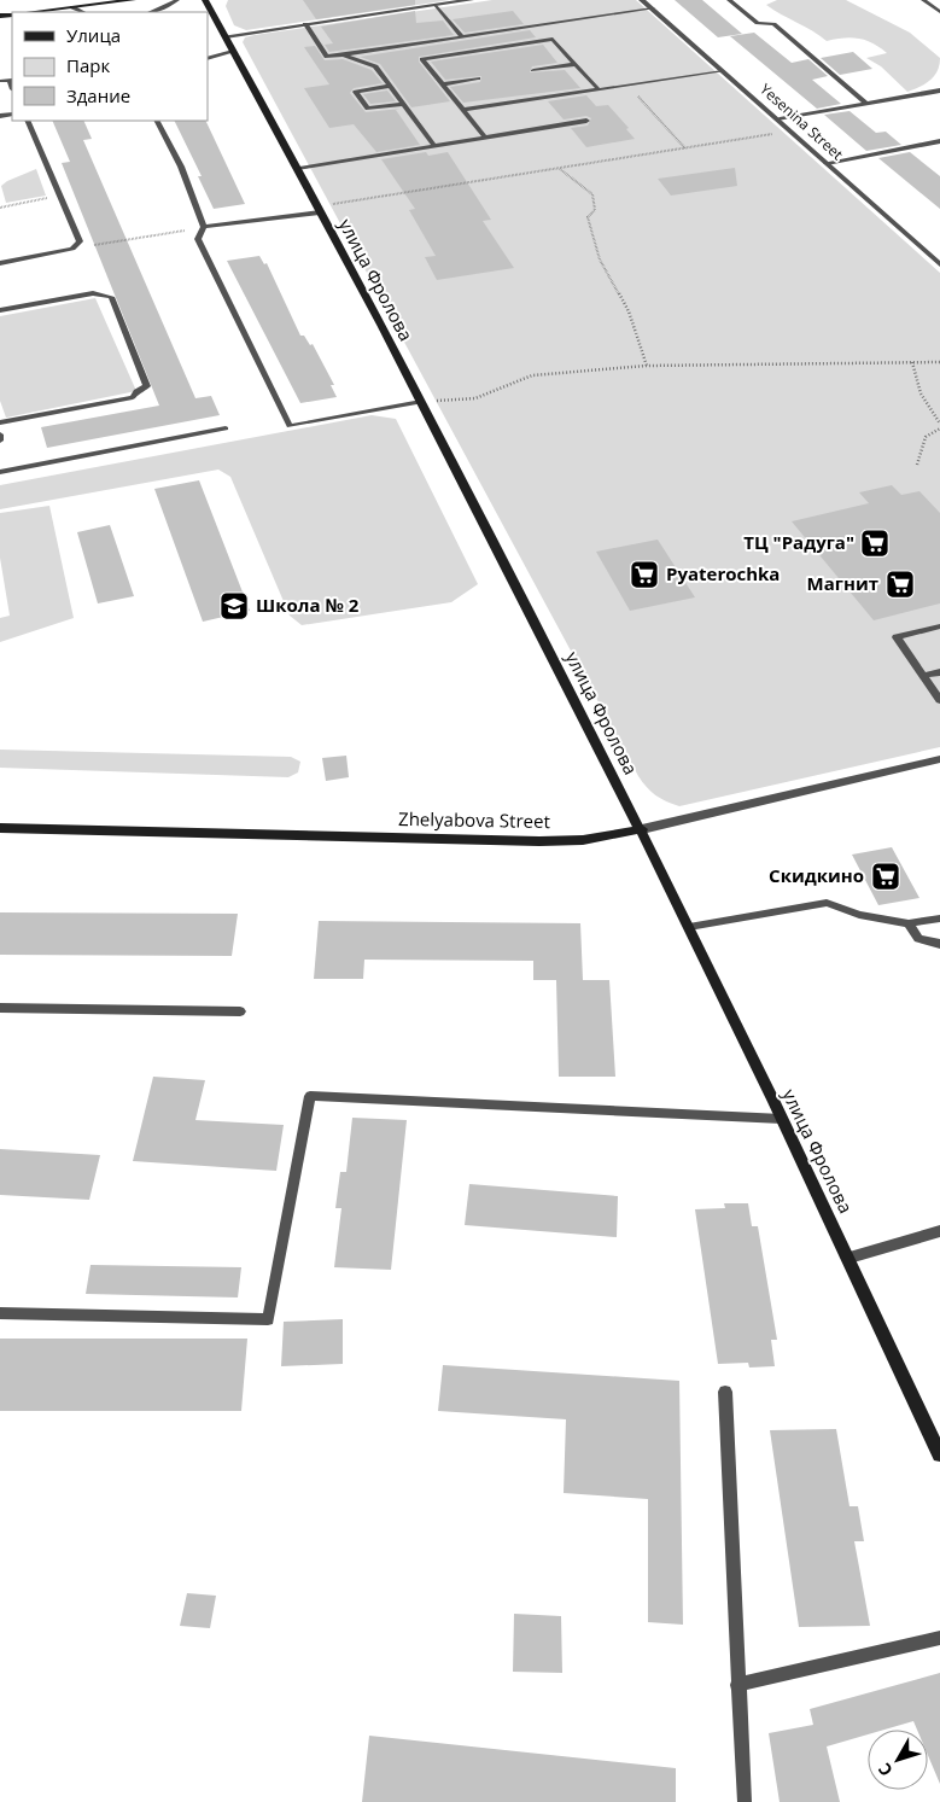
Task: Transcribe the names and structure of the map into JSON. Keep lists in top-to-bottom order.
{
  "streets": {
    "street": ["Yesenina Street", "улица Фролова", "Zhelyabova Street"]
  },
  "crossings": [
    ["улица Фролова", "Zhelyabova Street"]
  ],
  "places": {
    "supermarket": [
      "ТЦ \"Радуга\"",
      "Pyaterochka",
      "Магнит",
      "Скидкино"
    ],
    "school or university": ["Школа № 2"]
  },
  "legend": ["Улица", "Парк", "Здание"],
  "north": "bottom left"
}
